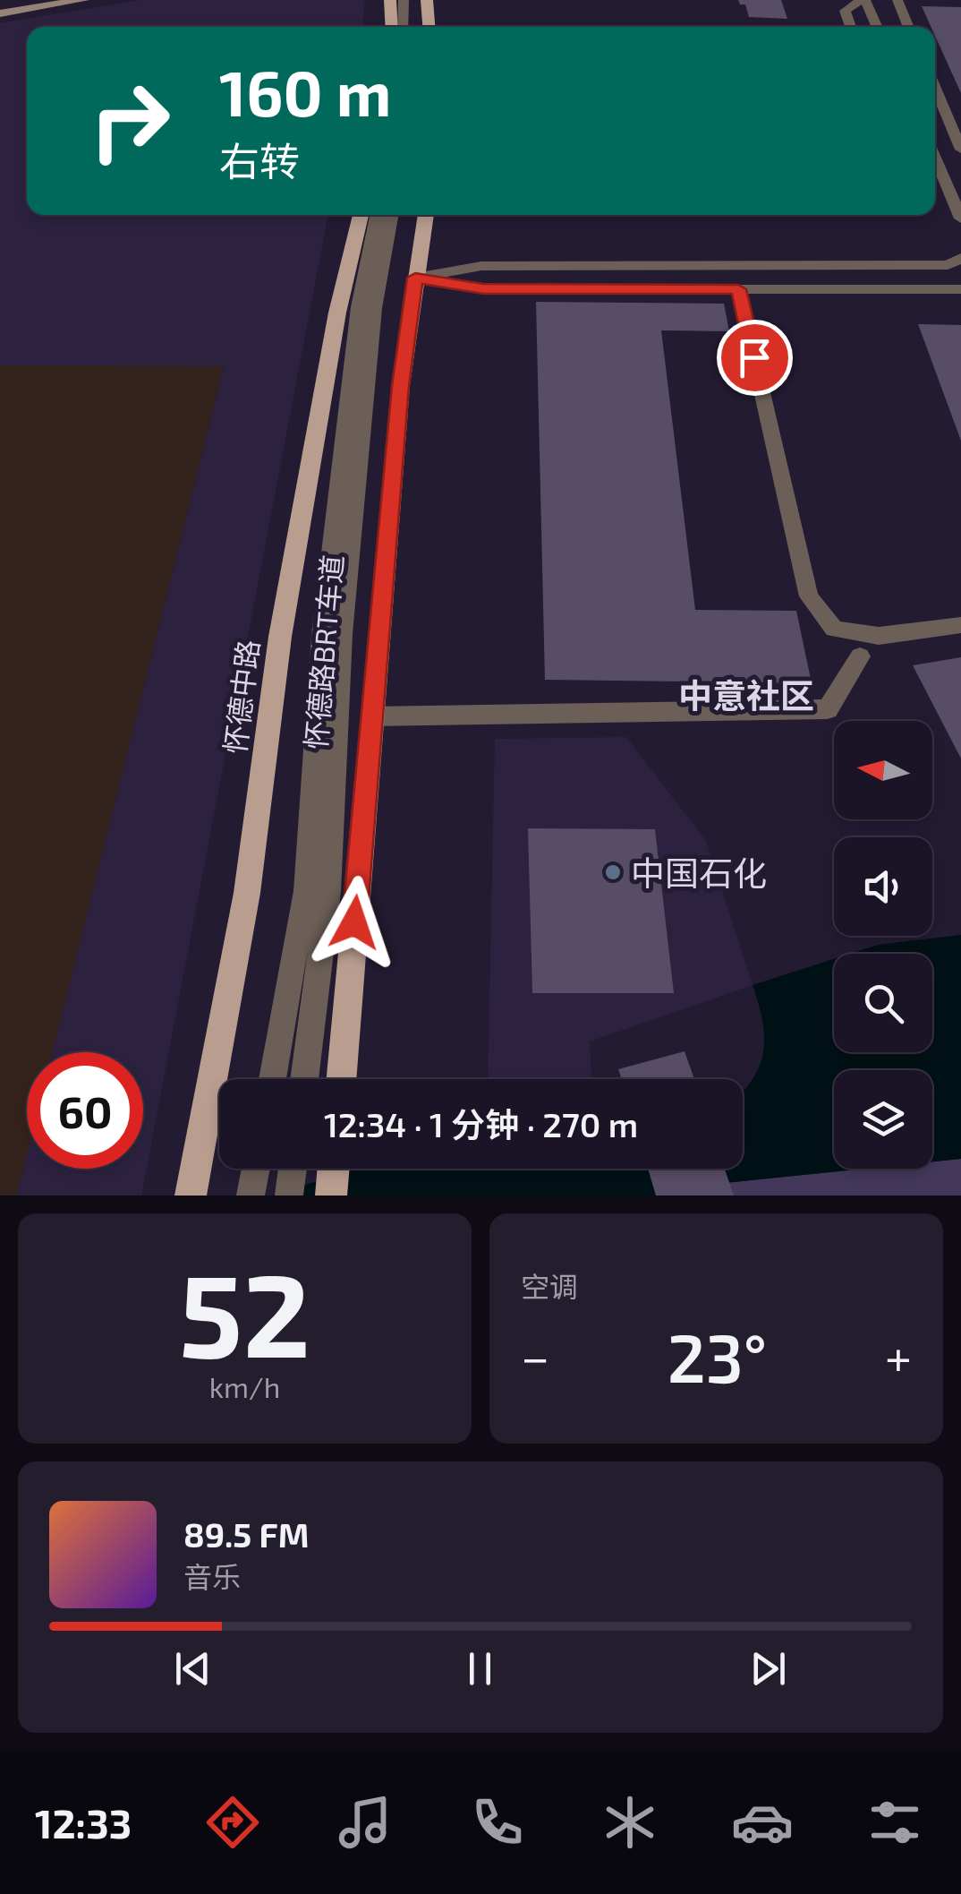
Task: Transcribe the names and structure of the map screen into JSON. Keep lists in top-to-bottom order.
{
  "streets": {
    "main road": ["怀德中路"],
    "lane": ["怀德路BRT车道"]
  },
  "districts": ["中意社区"],
  "places": ["中国石化"],
  "north": "left",
  "page": {
    "turn": ["160 m", "右转"],
    "limit": "60",
    "trip": "12:34 · 1 分钟 · 270 m",
    "tile": [
      ["52", "km/h"],
      "空调"
    ],
    "heat": ["−", "23°", "+"],
    "song": ["89.5 FM", "音乐"],
    "tabs": "12:33"
  }
}
